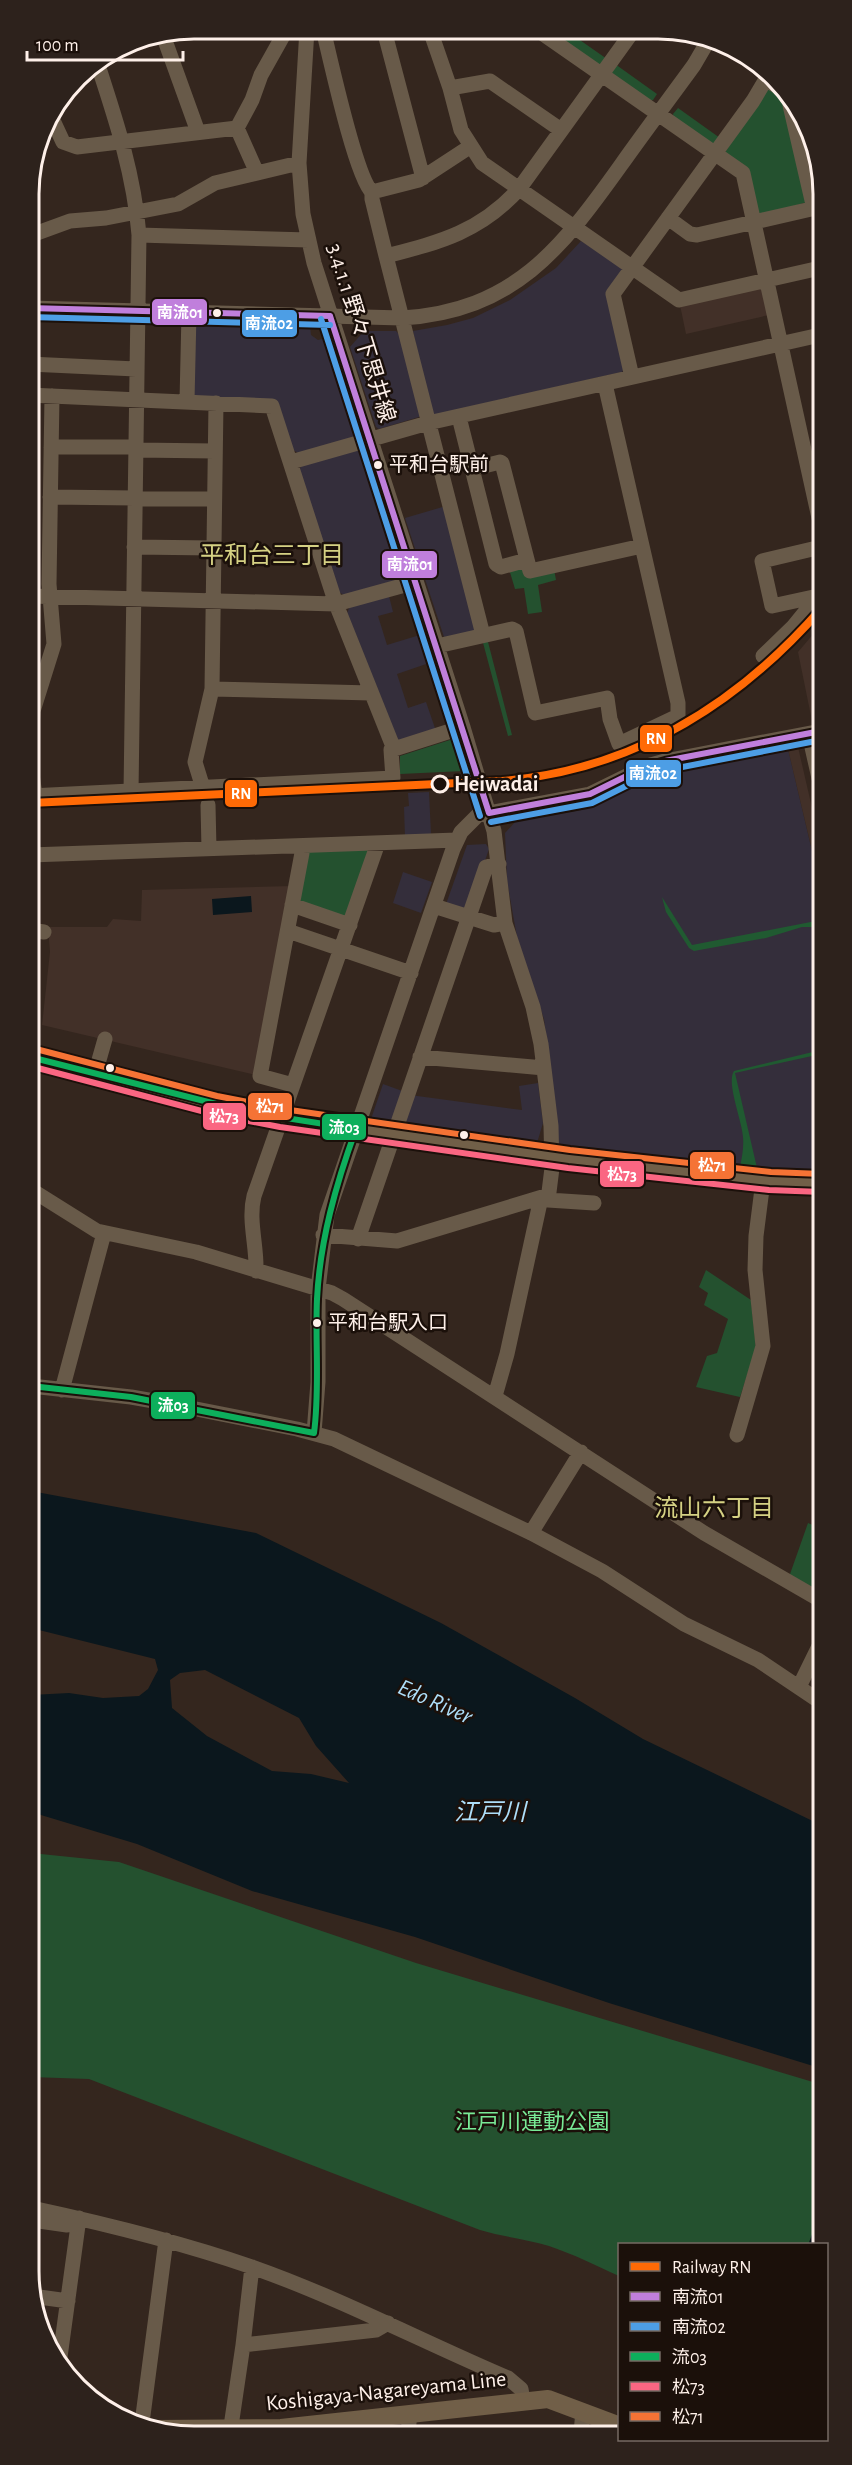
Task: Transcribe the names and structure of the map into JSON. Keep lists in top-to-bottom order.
{
  "streets": {
    "main road": ["Koshigaya-Nagareyama Line"],
    "street": ["3.4.1.1 野々下思井線"]
  },
  "districts": ["平和台三丁目", "流山六丁目"],
  "water": ["Edo River", "江戸川"],
  "parks": ["江戸川運動公園"],
  "places": ["平和台駅前", "Heiwadai", "平和台駅入口"],
  "lines": [
    "transit line 南流01",
    "transit line 南流02",
    "rail line RN",
    "transit line 松71",
    "transit line 流03",
    "transit line 松73"
  ],
  "legend": [
    "Railway RN",
    "南流01",
    "南流02",
    "流03",
    "松73",
    "松71"
  ],
  "scale_bar": "100 m"
}
